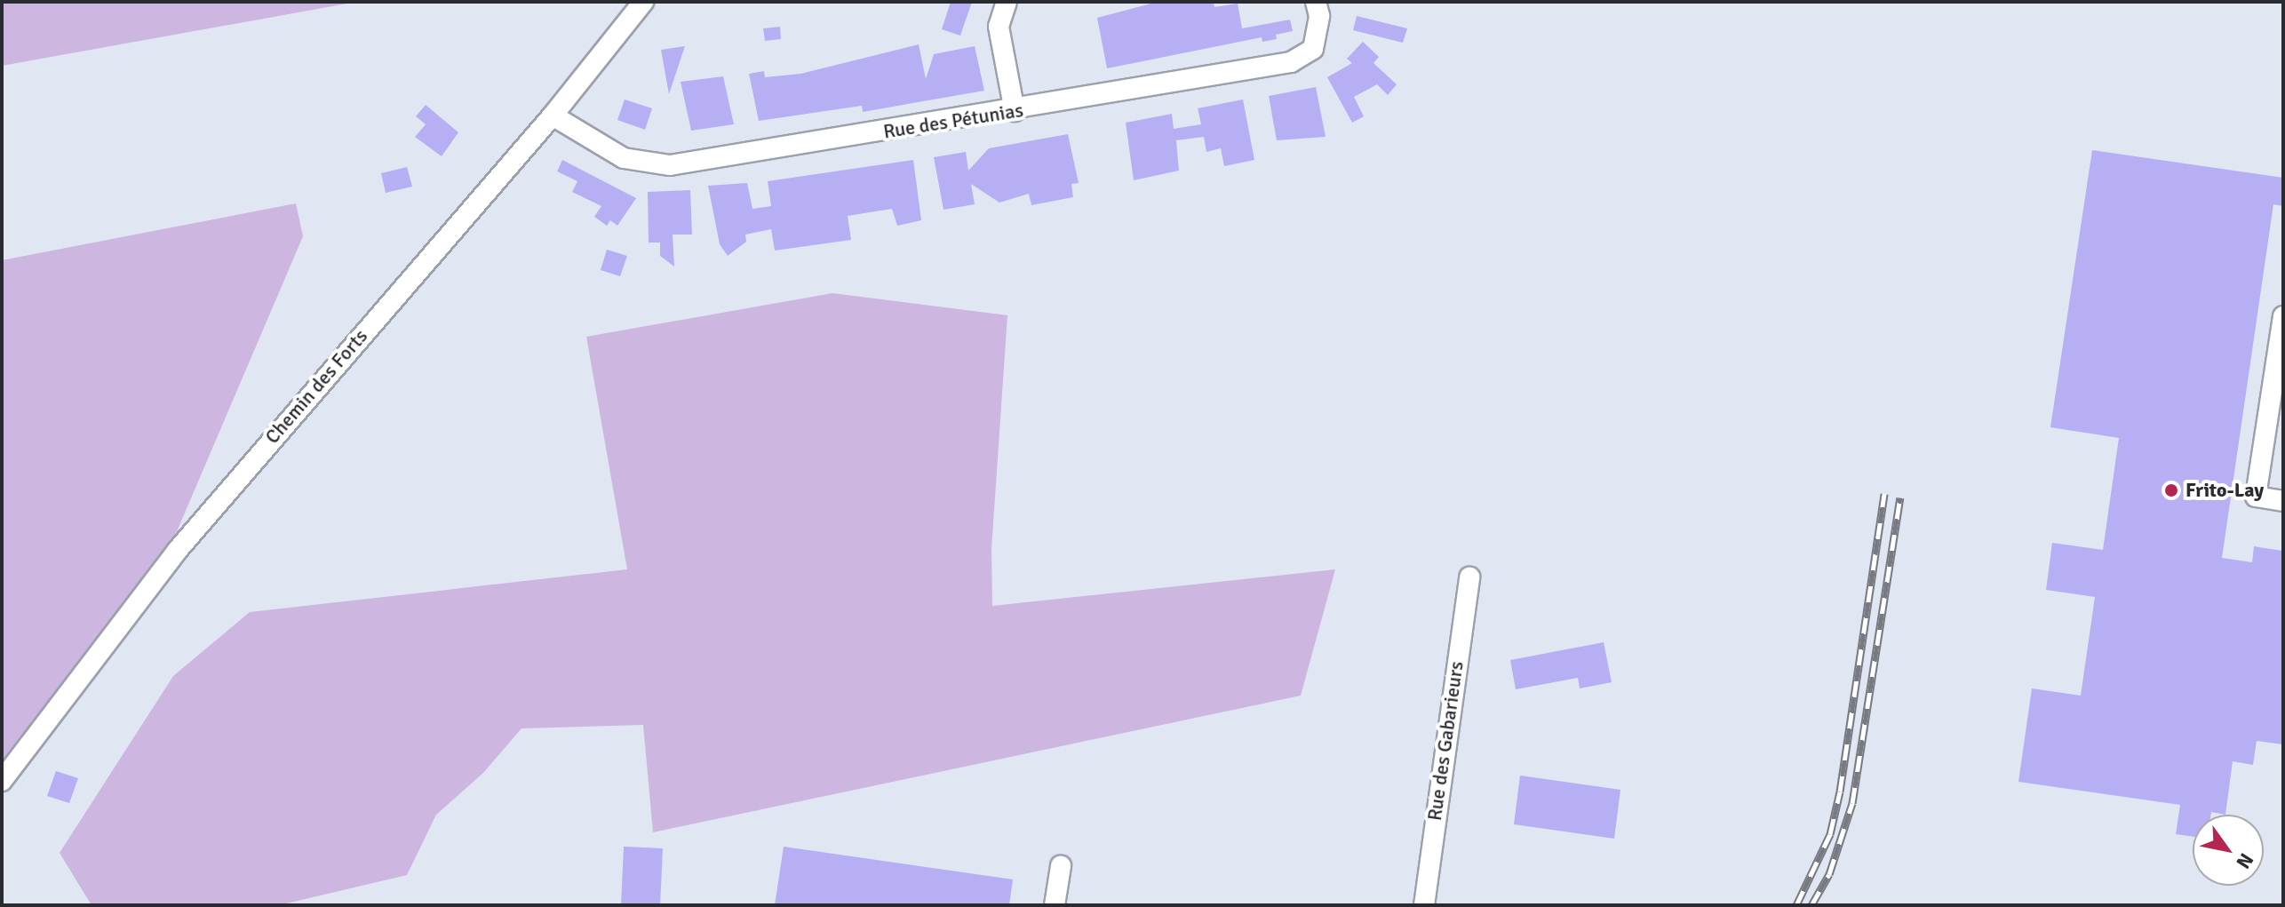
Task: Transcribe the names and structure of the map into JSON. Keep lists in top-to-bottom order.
{
  "streets": {
    "street": ["Rue des Pétunias", "Chemin des Forts", "Rue des Gabarieurs"]
  },
  "crossings": [
    ["Rue des Pétunias", "Chemin des Forts"]
  ],
  "places": ["Frito-Lay"],
  "north": "bottom right"
}
